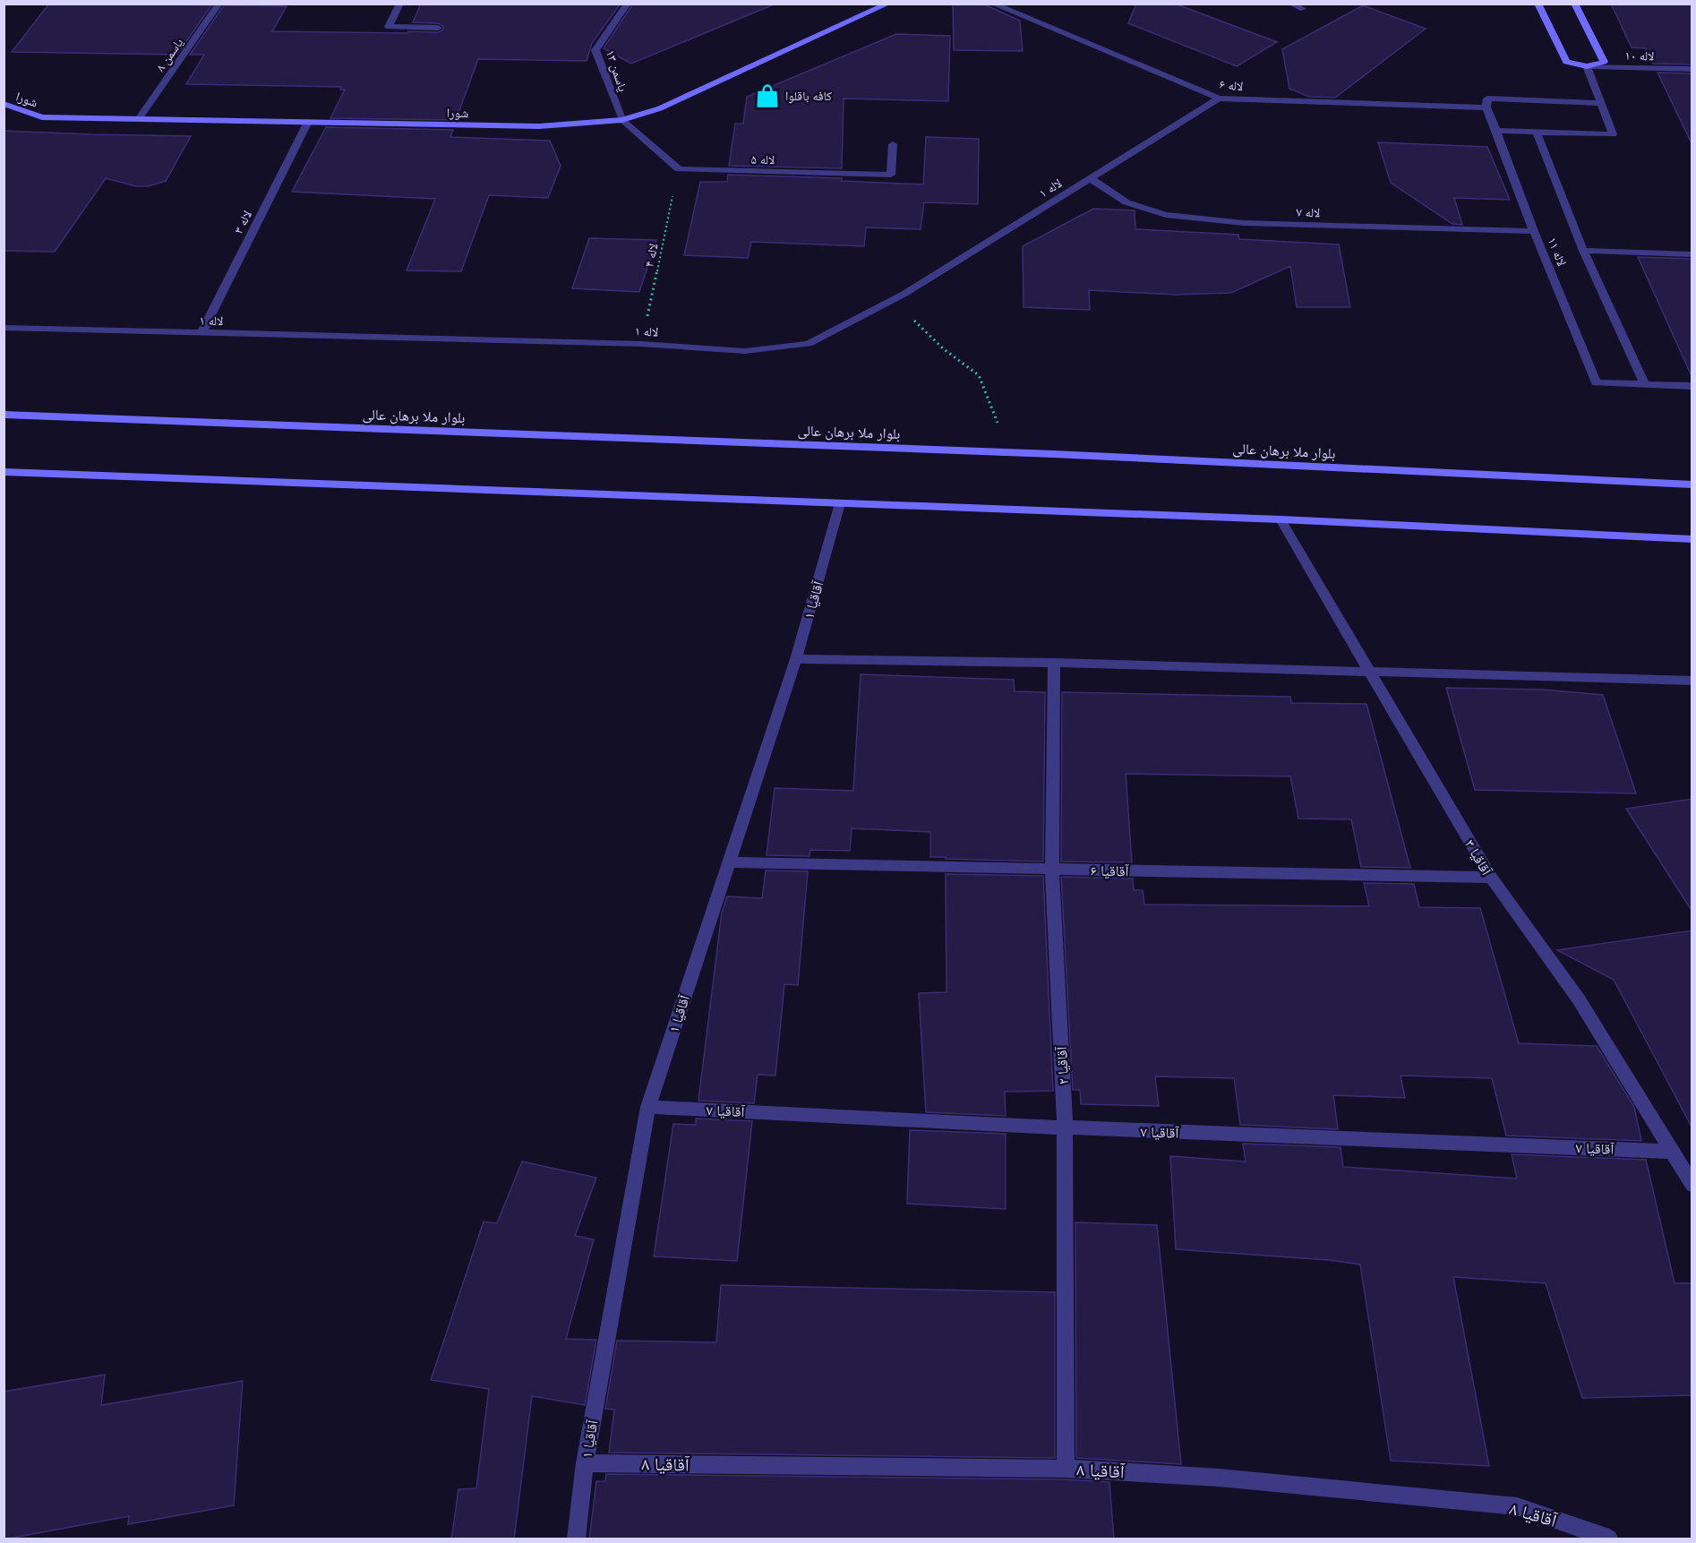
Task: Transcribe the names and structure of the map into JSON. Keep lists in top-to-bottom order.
{
  "streets": {
    "main road": ["شورا", "بلوار ملا برهان عالی"],
    "street": [
      "یاسمن ۸",
      "لاله ۱۰",
      "یاسمن ۱۳",
      "لاله ۶",
      "لاله ۵",
      "لاله ۱",
      "لاله ۷",
      "لاله ۳",
      "لاله ۱۱",
      "آقاقیا ۱",
      "آقاقیا ۳",
      "آقاقیا ۶",
      "آقاقیا ۲",
      "آقاقیا ۷",
      "آقاقیا ۸"
    ],
    "path": ["لاله ۴"]
  },
  "crossings": [
    ["یاسمن ۸", "شورا"],
    ["یاسمن ۱۳", "شورا"],
    ["لاله ۶", "لاله ۱"],
    ["لاله ۶", "لاله ۱۱"],
    ["شورا", "لاله ۳"],
    ["لاله ۵", "لاله ۴"],
    ["لاله ۱", "لاله ۷"],
    ["لاله ۱", "لاله ۳"],
    ["لاله ۱", "لاله ۴"],
    ["لاله ۷", "لاله ۱۱"],
    ["آقاقیا ۱", "آقاقیا ۶"],
    ["آقاقیا ۱", "آقاقیا ۷"],
    ["آقاقیا ۱", "آقاقیا ۸"],
    ["آقاقیا ۳", "آقاقیا ۶"],
    ["آقاقیا ۳", "آقاقیا ۷"],
    ["آقاقیا ۶", "آقاقیا ۲"],
    ["آقاقیا ۲", "آقاقیا ۷"],
    ["آقاقیا ۲", "آقاقیا ۸"]
  ],
  "places": {
    "shop": ["کافه باقلوا"]
  }
}
